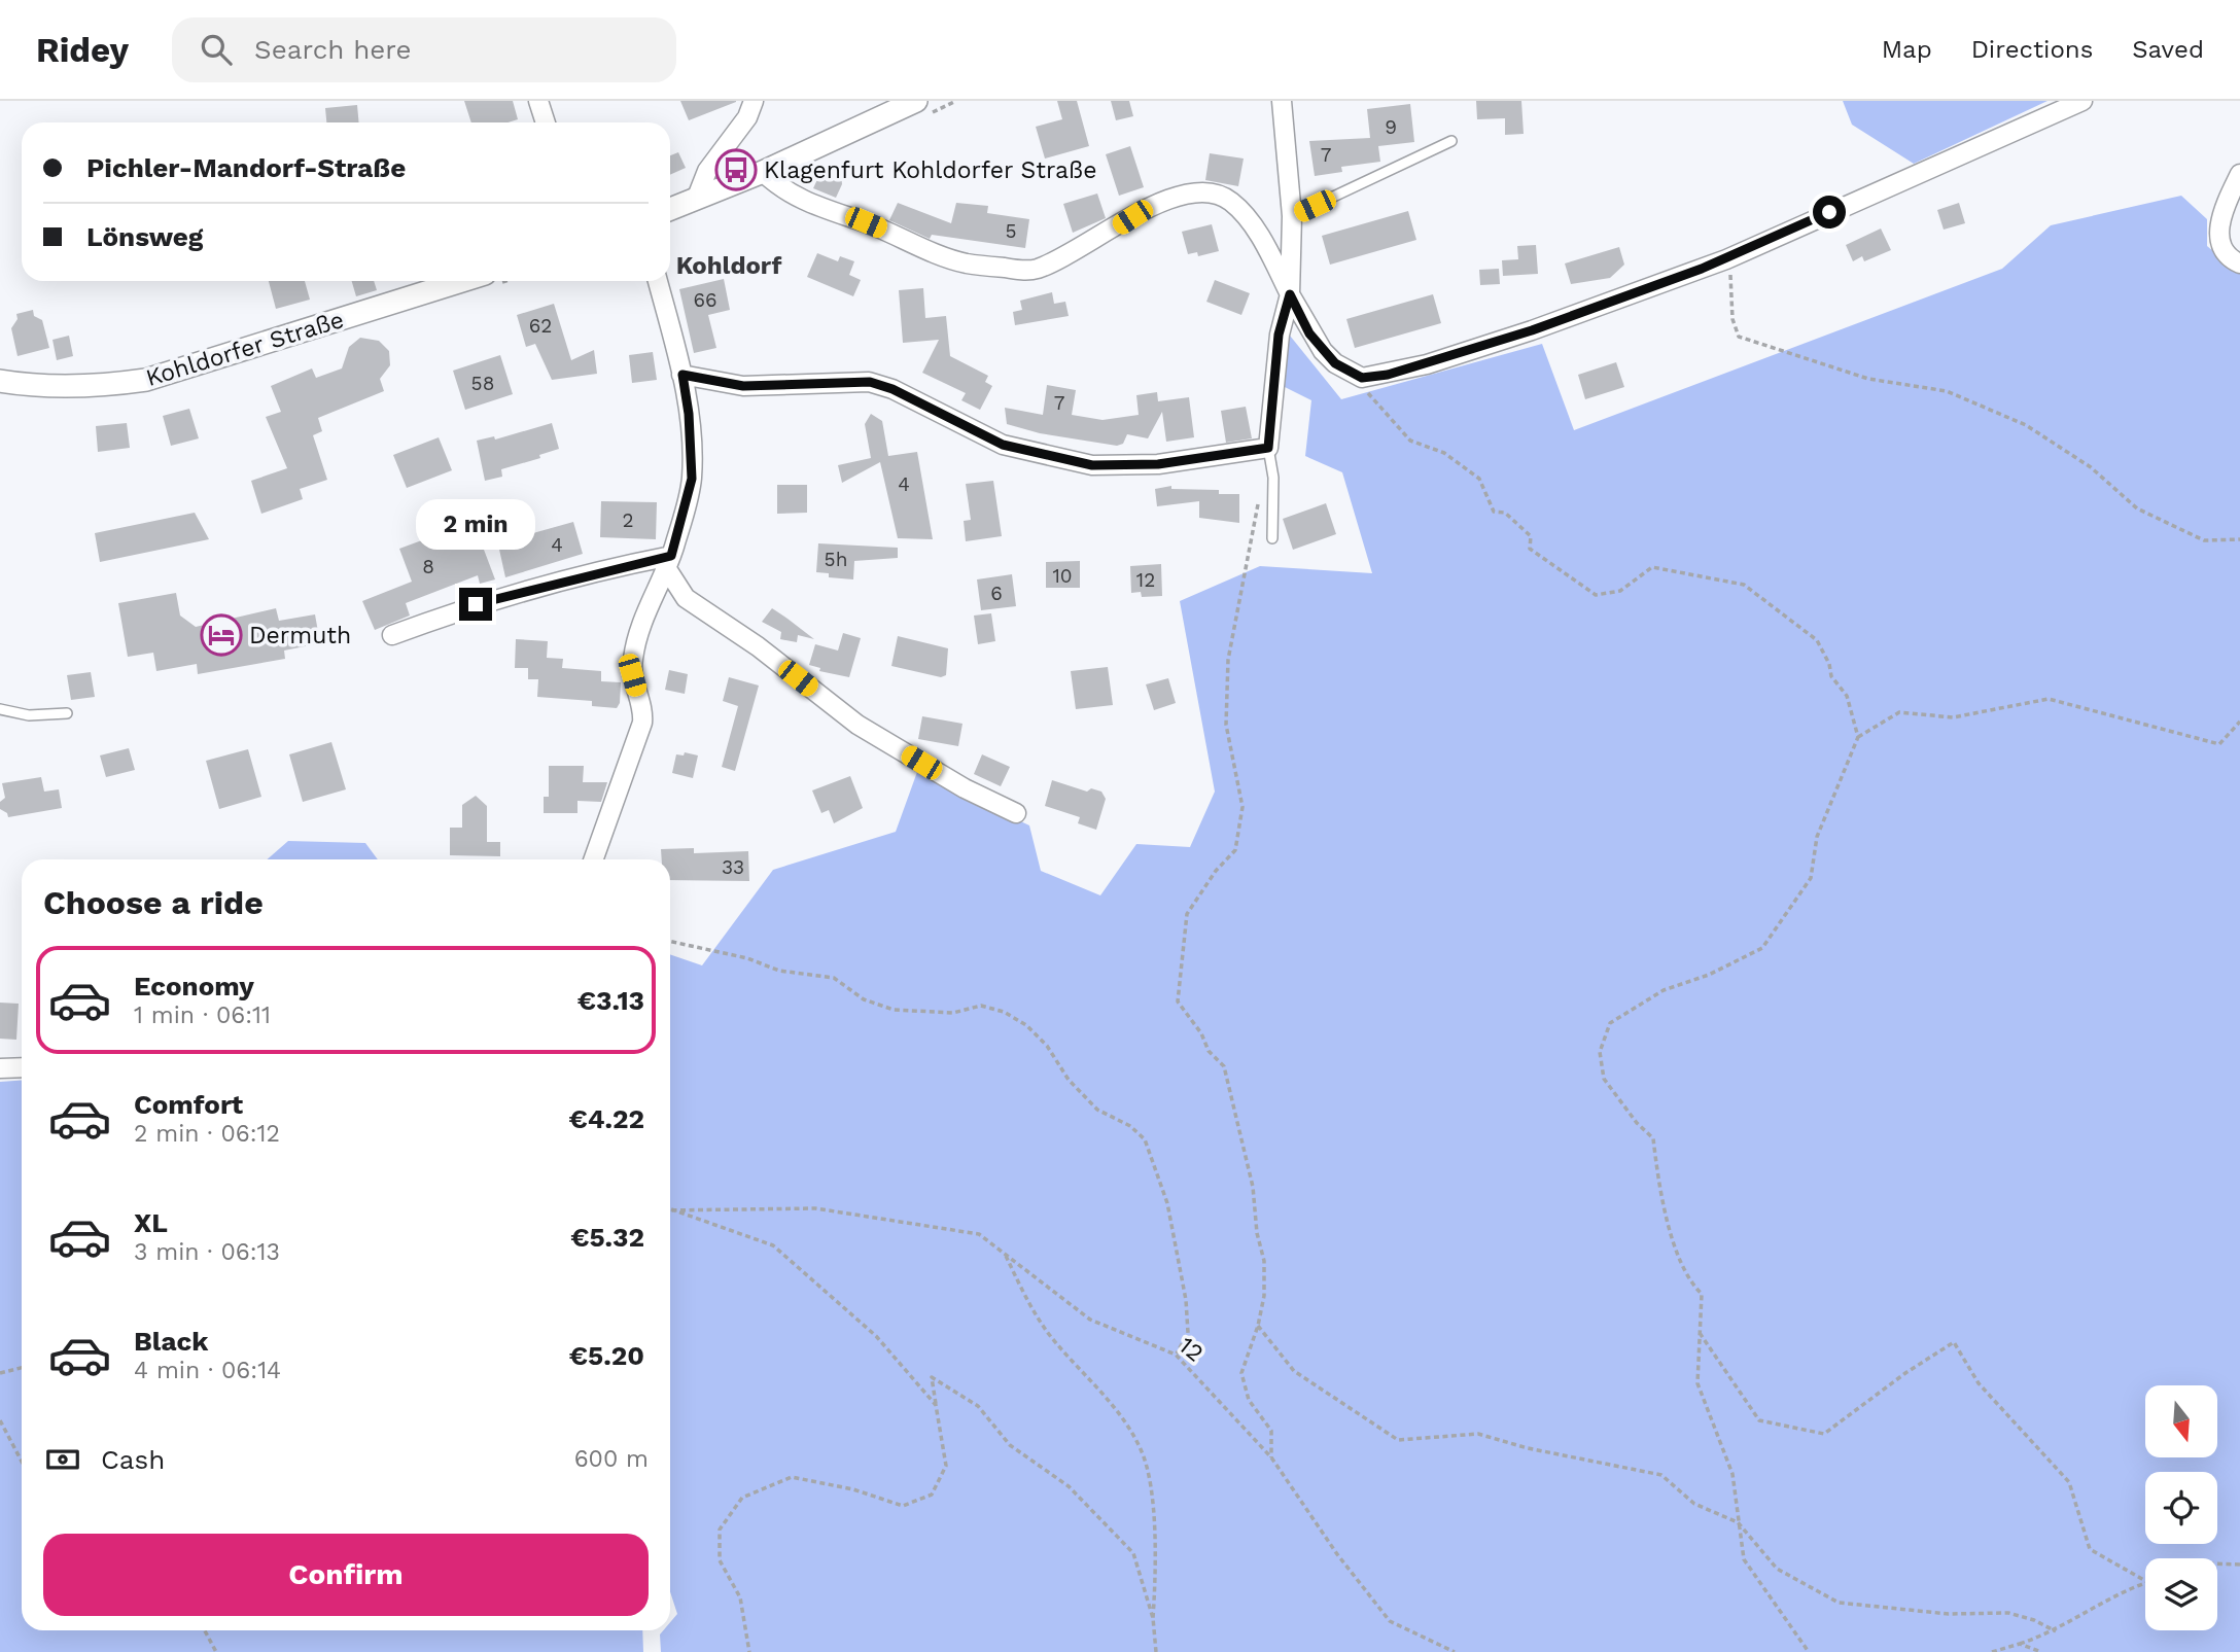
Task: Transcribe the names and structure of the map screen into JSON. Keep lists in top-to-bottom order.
{
  "streets": {
    "street": ["Kohldorfer Straße"],
    "path": ["12"]
  },
  "districts": ["Kohldorf"],
  "places": {
    "bus stop": ["Klagenfurt Kohldorfer Straße"],
    "hotel": ["Dermuth"]
  },
  "house_numbers": [
    "9",
    "7",
    "5",
    "66",
    "62",
    "58",
    "7",
    "4",
    "2",
    "4",
    "5h",
    "8",
    "10",
    "12",
    "6",
    "33"
  ],
  "north": "bottom",
  "page": {
    "header": "Ridey",
    "search": "Search here",
    "nav": ["Map", "Directions", "Saved"],
    "banner": ["Pichler-Mandorf-Straße", "Lönsweg"],
    "bubble": "2 min",
    "heading": "Choose a ride",
    "list": [
      {
        "name": "Economy",
        "note": "1 min · 06:11",
        "value": "€3.13"
      },
      {
        "name": "Comfort",
        "note": "2 min · 06:12",
        "value": "€4.22"
      },
      {
        "name": "XL",
        "note": "3 min · 06:13",
        "value": "€5.32"
      },
      {
        "name": "Black",
        "note": "4 min · 06:14",
        "value": "€5.20"
      }
    ],
    "pay": ["Cash", "600 m"],
    "buttons": "Confirm"
  }
}
